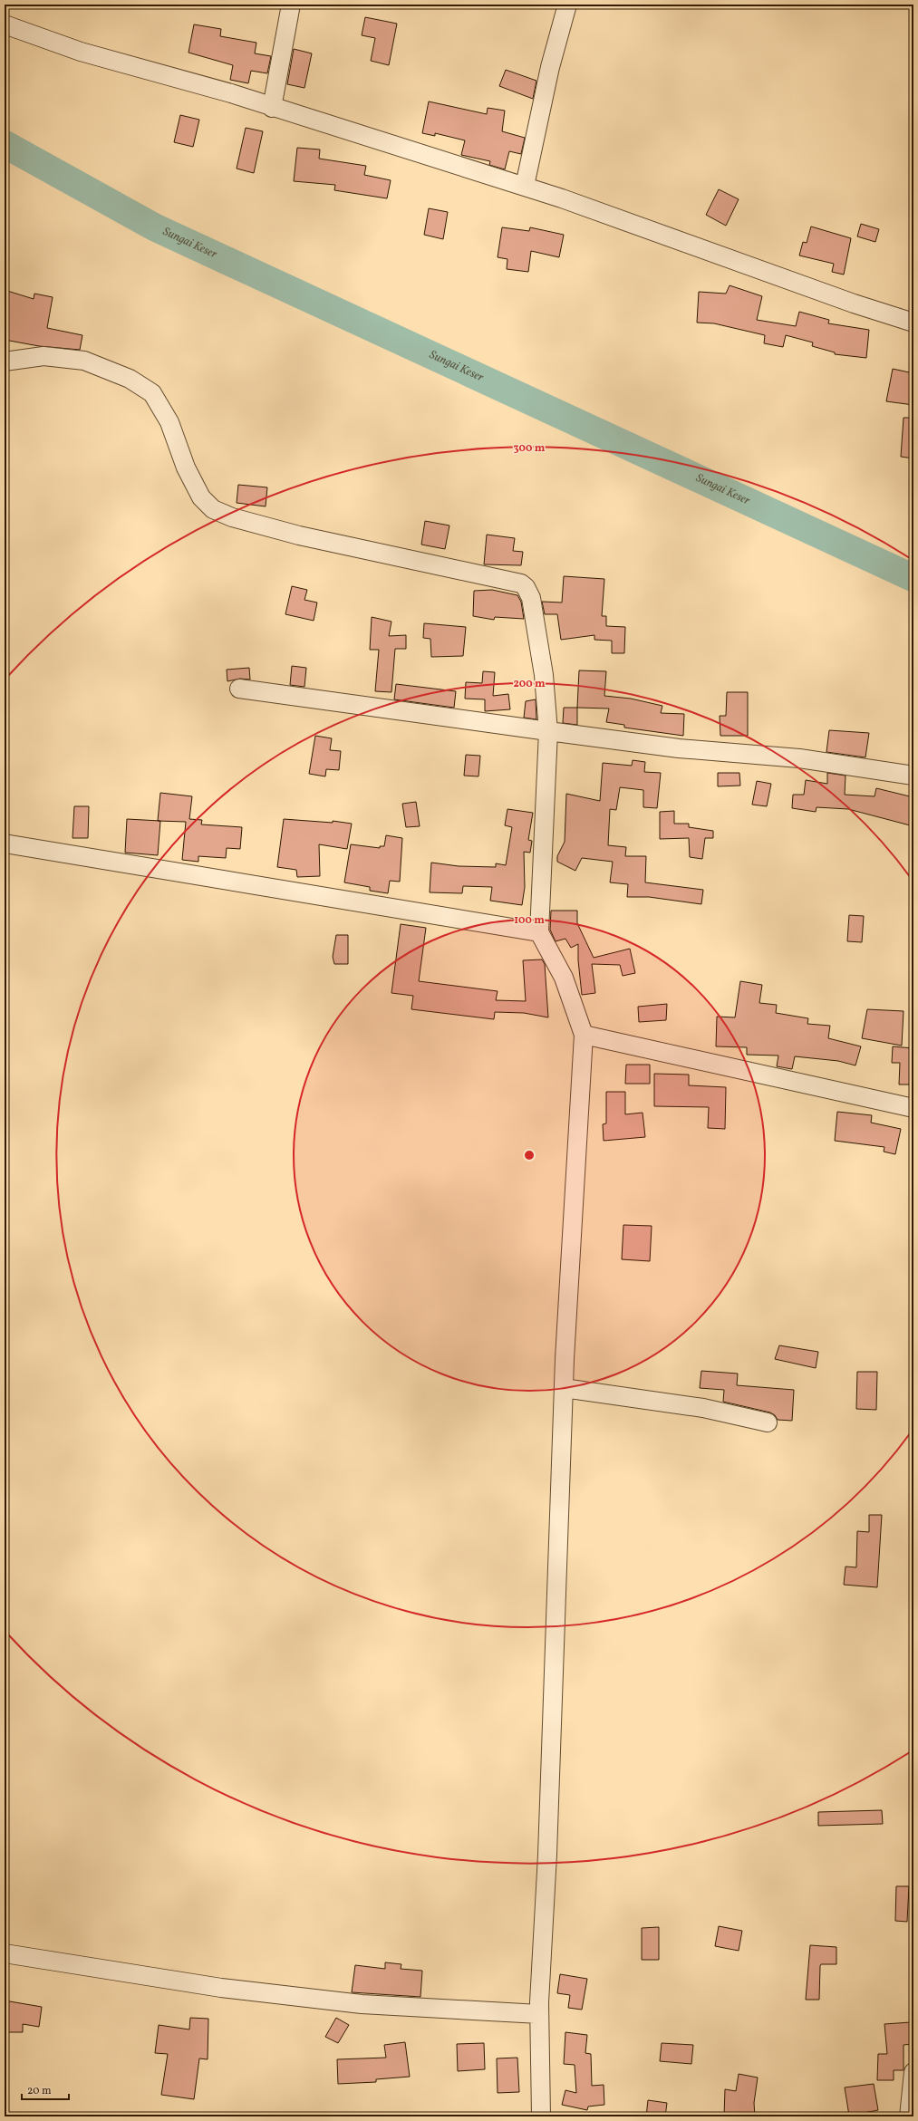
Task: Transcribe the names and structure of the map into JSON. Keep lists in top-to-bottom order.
{
  "water": ["Sungai Keser"],
  "scale_bar": "20 m",
  "rings": ["300 m", "200 m", "100 m"]
}
